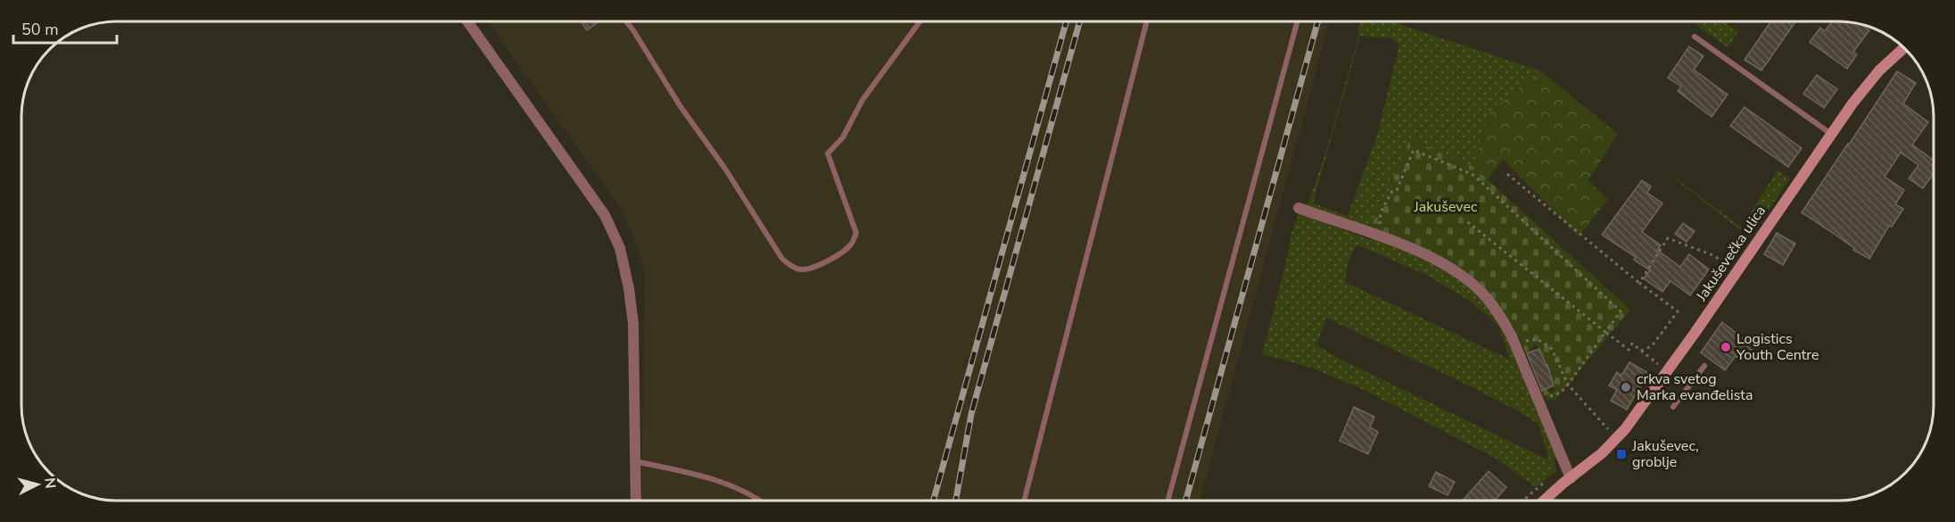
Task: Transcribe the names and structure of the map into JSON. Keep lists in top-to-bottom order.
{
  "streets": {
    "main road": ["Jakuševečka ulica"]
  },
  "parks": ["Jakuševec"],
  "places": {
    "other": ["Logistics Youth Centre", "crkva svetog Marka evanđelista"],
    "transit": ["Jakuševec, groblje"]
  },
  "scale_bar": "50 m",
  "north": "right"
}
